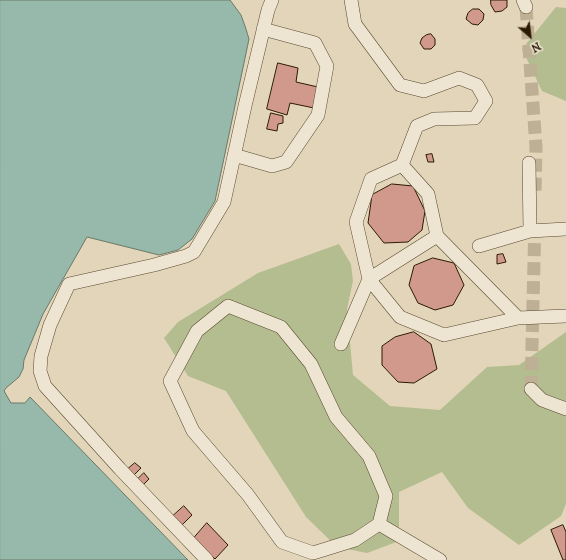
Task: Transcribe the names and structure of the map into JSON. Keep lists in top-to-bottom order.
{
  "north": "bottom right"
}
